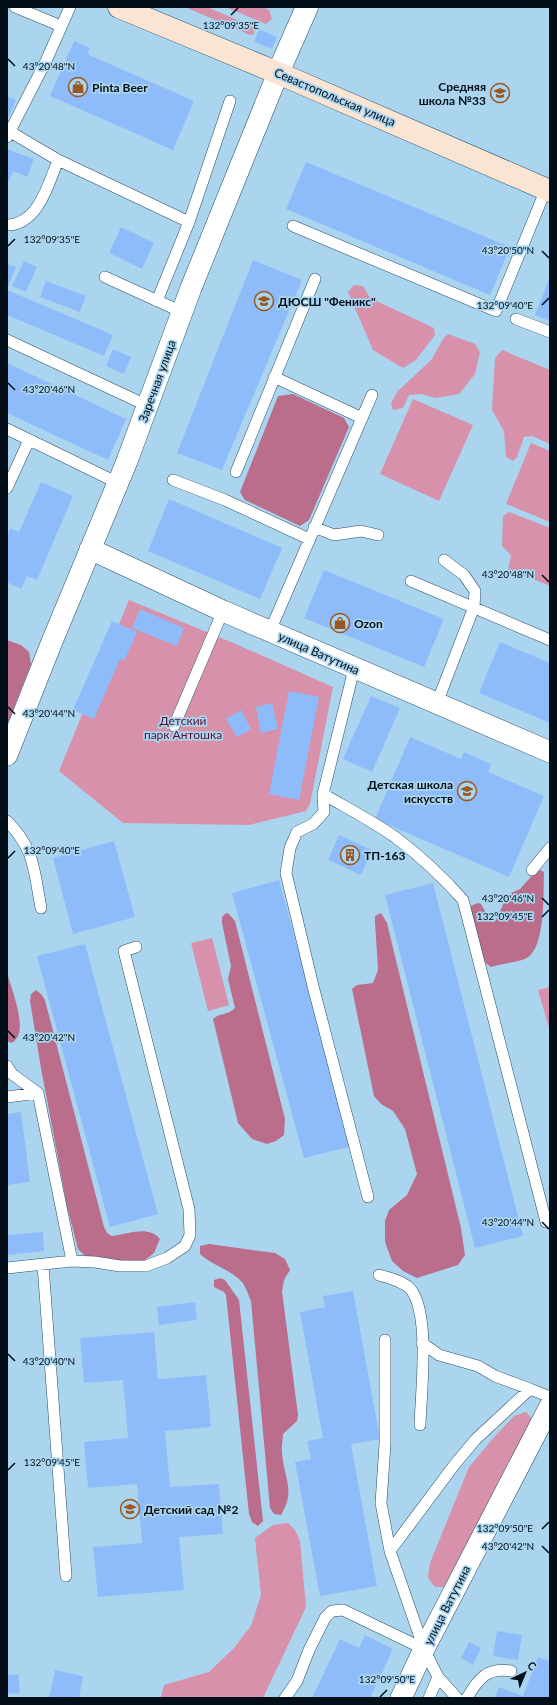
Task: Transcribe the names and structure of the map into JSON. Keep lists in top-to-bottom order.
{
  "streets": {
    "main road": ["Севастопольская улица"],
    "street": ["Заречная улица", "улица Ватутина"]
  },
  "crossings": [
    ["Севастопольская улица", "Заречная улица"],
    ["Заречная улица", "улица Ватутина"]
  ],
  "parks": ["Детский парк Антошка"],
  "places": {
    "shop": ["Pinta Beer", "Ozon"],
    "school or university": [
      "Средняя школа №33",
      "ДЮСШ \"Феникс\"",
      "Детская школа искусств",
      "Детский сад №2"
    ],
    "building": ["ТП-163"]
  },
  "north": "top right",
  "coordinates": [
    "132°09'35\"E",
    "43°20'48\"N",
    "43°20'50\"N",
    "132°09'40\"E",
    "43°20'46\"N",
    "43°20'44\"N",
    "132°09'45\"E",
    "43°20'42\"N",
    "43°20'40\"N",
    "132°09'50\"E"
  ]
}
